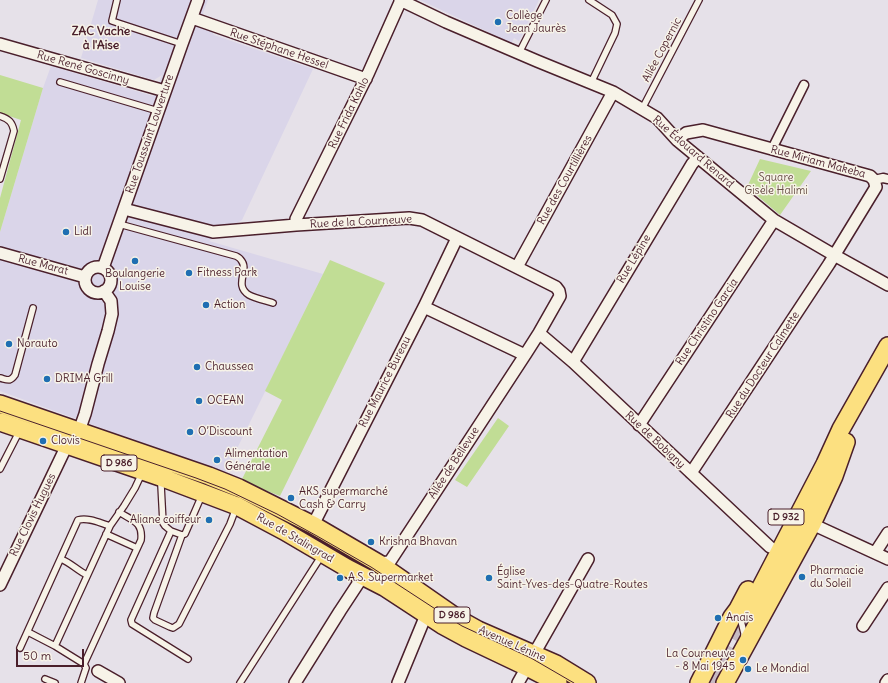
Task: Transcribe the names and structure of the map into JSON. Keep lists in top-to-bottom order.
{
  "streets": {
    "main road": [
      "D 986",
      "D 932",
      "Rue de Stalingrad",
      "Avenue Lénine"
    ],
    "street": [
      "Rue Stéphane Hessel",
      "Rue René Goscinny",
      "Rue Frida Kahlo",
      "Rue Toussaint Louverture",
      "Rue Édouard Renard",
      "Rue Miriam Makeba",
      "Rue des Courtillières",
      "Rue de la Courneuve",
      "Rue Lépine",
      "Rue Marat",
      "Rue Christino Garcia",
      "Rue du Docteur Calmette",
      "Rue Maurice Bureau",
      "Rue de Bobigny",
      "Allée de Bellevue",
      "Rue Clovis Hugues"
    ],
    "lane": ["Allée Copernic"]
  },
  "crossings": [
    ["Rue Stéphane Hessel", "Rue Frida Kahlo"],
    ["Rue Stéphane Hessel", "Rue Toussaint Louverture"],
    ["Allée Copernic", "Rue Édouard Renard"],
    ["Rue René Goscinny", "Rue Toussaint Louverture"],
    ["Rue Frida Kahlo", "Rue Édouard Renard"],
    ["Rue Frida Kahlo", "Rue de la Courneuve"],
    ["Rue Toussaint Louverture", "Rue de la Courneuve"],
    ["Rue Toussaint Louverture", "Rue Marat"],
    ["Rue Édouard Renard", "Rue Miriam Makeba"],
    ["Rue Édouard Renard", "Rue des Courtillières"],
    ["Rue Édouard Renard", "Rue Lépine"],
    ["Rue Édouard Renard", "Rue Christino Garcia"],
    ["Rue Édouard Renard", "Rue du Docteur Calmette"],
    ["Rue Miriam Makeba", "Rue du Docteur Calmette"],
    ["Rue des Courtillières", "Rue de la Courneuve"],
    ["Rue de la Courneuve", "Rue Maurice Bureau"],
    ["Rue de la Courneuve", "Rue de Bobigny"],
    ["Rue de la Courneuve", "Allée de Bellevue"],
    ["Rue Lépine", "Rue de Bobigny"],
    ["Rue Christino Garcia", "Rue de Bobigny"],
    ["Rue du Docteur Calmette", "Rue de Bobigny"],
    ["Rue Maurice Bureau", "Rue de Stalingrad"],
    ["Rue de Bobigny", "D 932"],
    ["Allée de Bellevue", "Rue de Stalingrad"],
    ["Allée de Bellevue", "Avenue Lénine"],
    ["Rue Clovis Hugues", "Rue de Stalingrad"],
    ["Rue de Stalingrad", "Avenue Lénine"]
  ],
  "districts": ["ZAC Vache à l'Aise"],
  "parks": ["Square Gisèle Halimi"],
  "places": [
    "Collège Jean Jaurès",
    "Lidl",
    "Boulangerie Louise",
    "Fitness Park",
    "Action",
    "Norauto",
    "Chaussea",
    "DRIMA Grill",
    "OCEAN",
    "O’Discount",
    "Clovis",
    "Alimentation Générale",
    "AKS supermarché Cash & Carry",
    "Aliane coiffeur",
    "Krishna Bhavan",
    "Pharmacie du Soleil",
    "A.S. Supermarket",
    "Église Saint-Yves-des-Quatre-Routes",
    "Anaïs",
    "La Courneuve - 8 Mai 1945",
    "Le Mondial"
  ],
  "scale_bar": "50 m"
}
